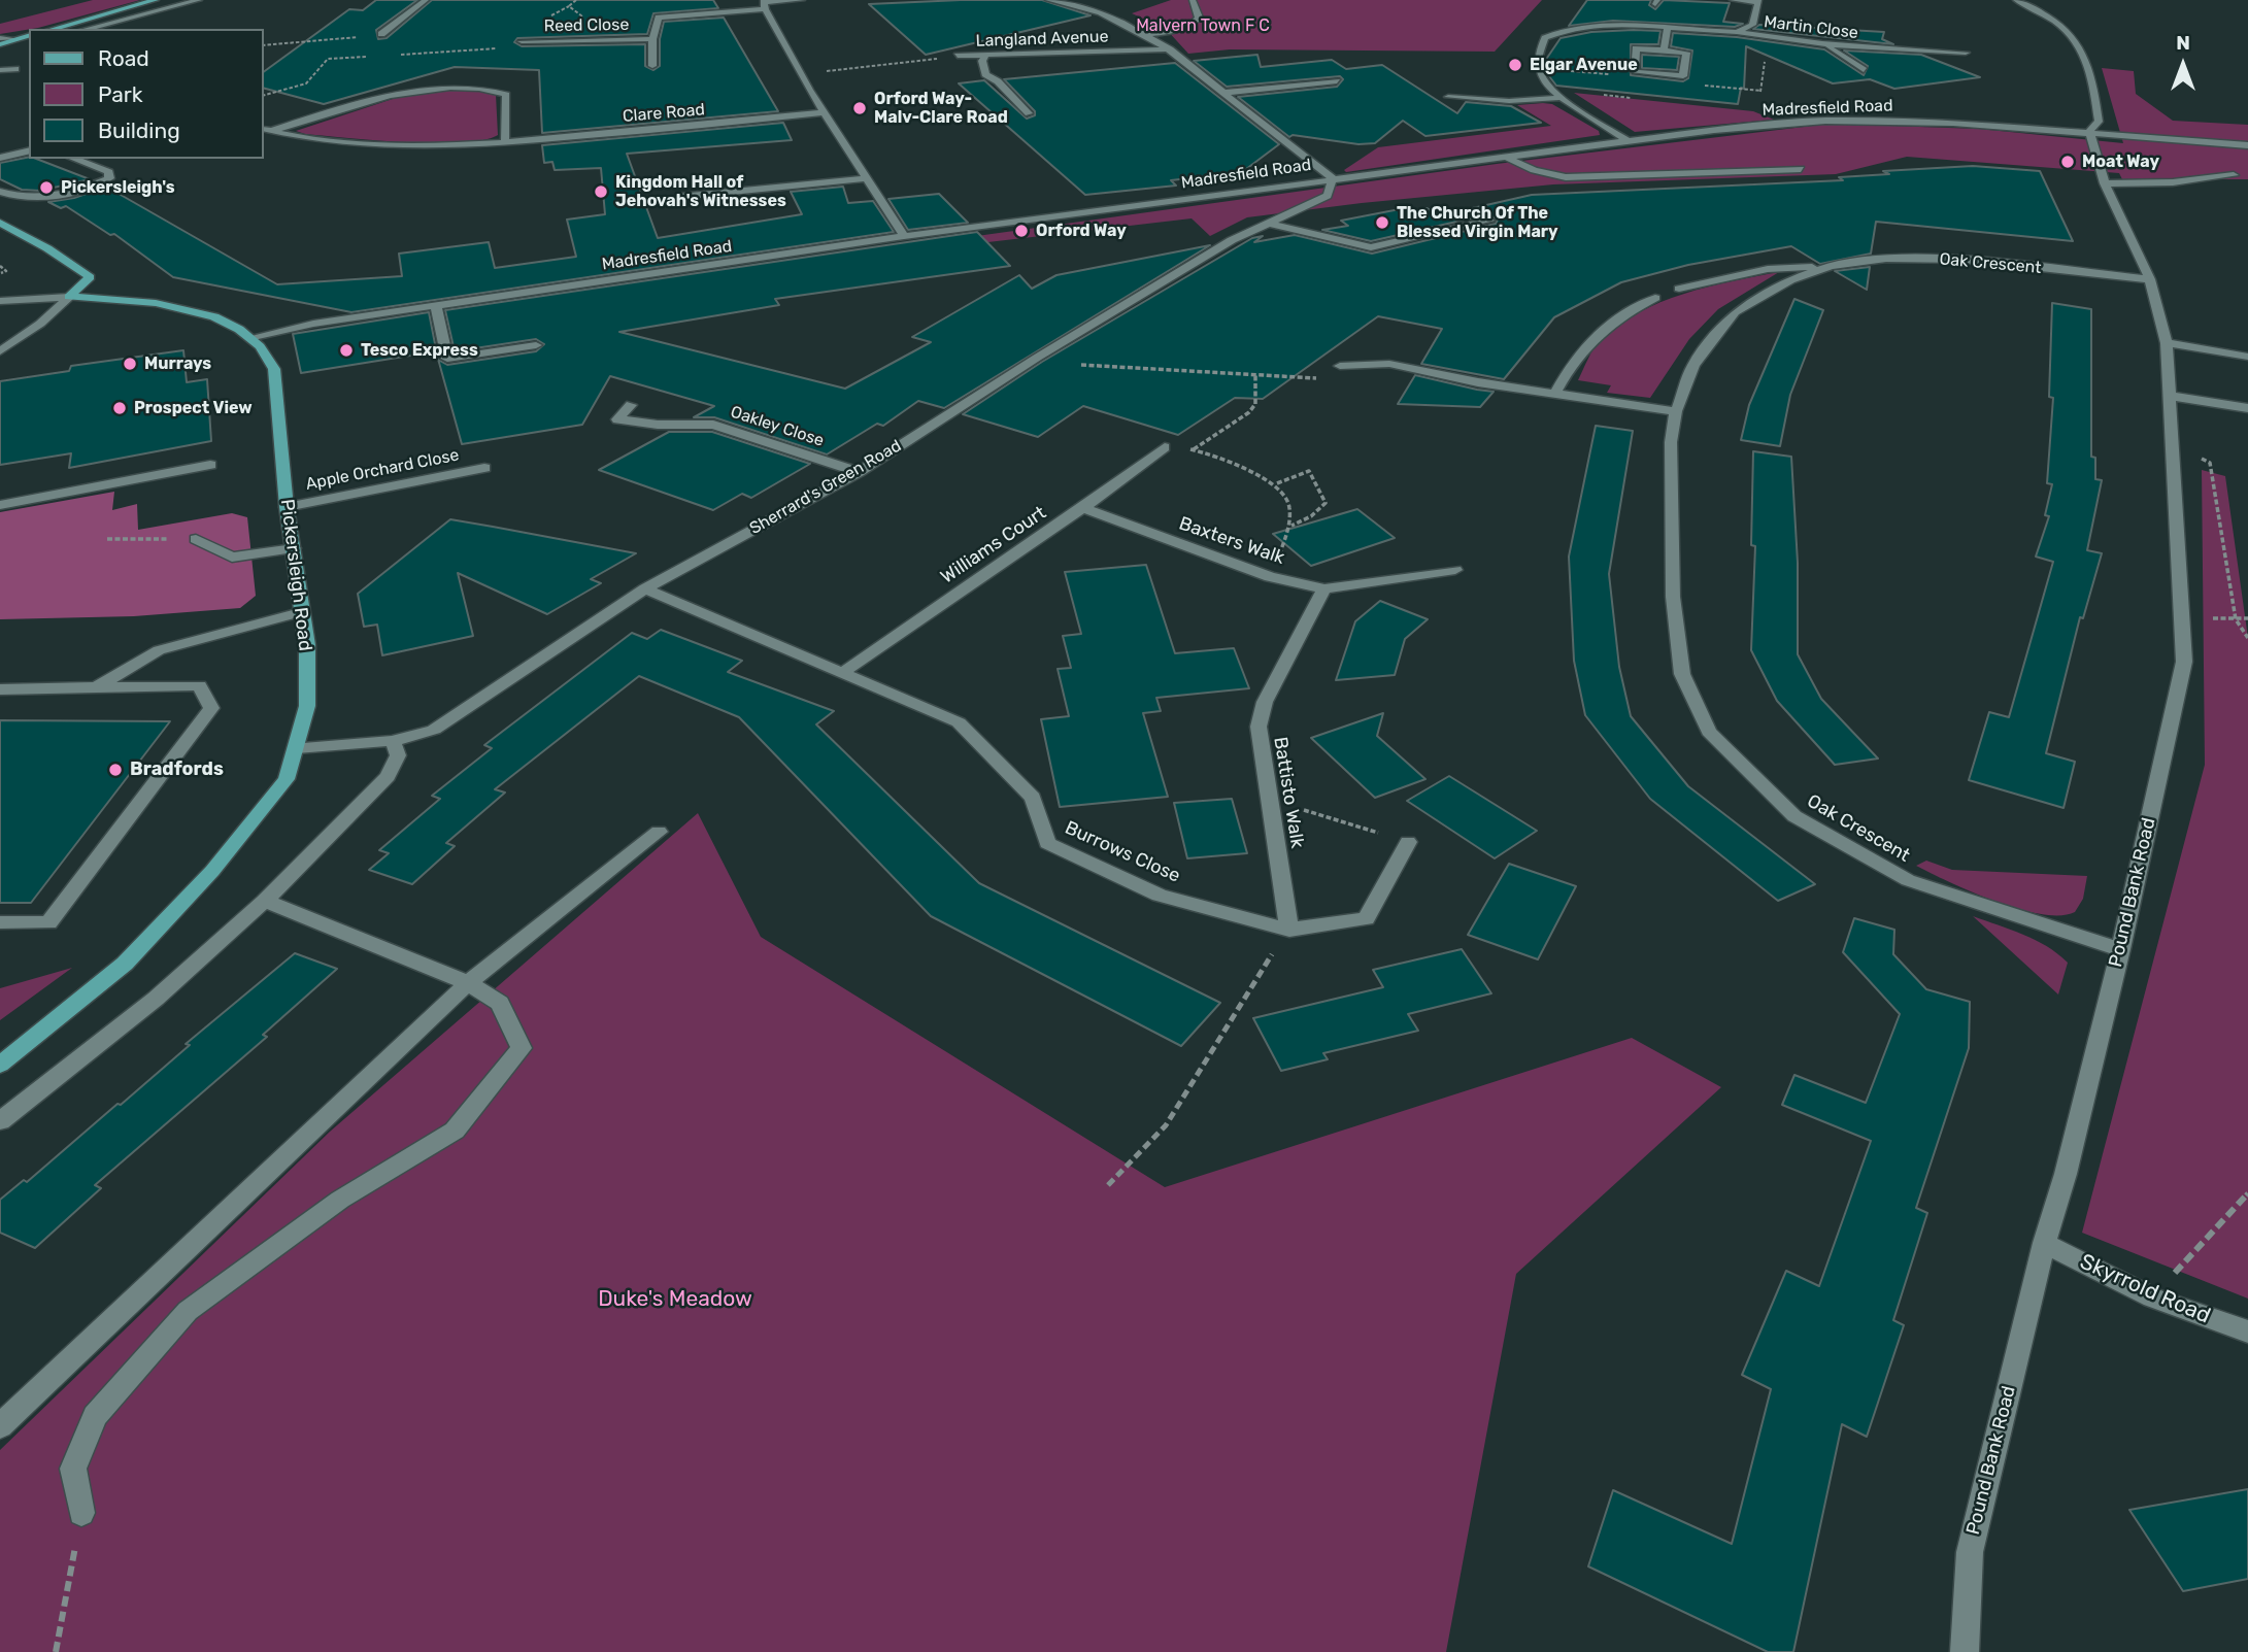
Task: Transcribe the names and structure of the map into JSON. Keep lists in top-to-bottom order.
{
  "streets": {
    "main road": ["Pickersleigh Road"],
    "street": [
      "Reed Close",
      "Martin Close",
      "Langland Avenue",
      "Madresfield Road",
      "Clare Road",
      "Oak Crescent",
      "Oakley Close",
      "Apple Orchard Close",
      "Sherrard's Green Road",
      "Baxters Walk",
      "Williams Court",
      "Battisto Walk",
      "Burrows Close",
      "Pound Bank Road",
      "Skyrrold Road"
    ]
  },
  "crossings": [
    ["Langland Avenue", "Madresfield Road"],
    ["Langland Avenue", "Sherrard's Green Road"],
    ["Madresfield Road", "Sherrard's Green Road"],
    ["Madresfield Road", "Pickersleigh Road"],
    ["Madresfield Road", "Pound Bank Road"],
    ["Oak Crescent", "Pound Bank Road"],
    ["Oakley Close", "Sherrard's Green Road"],
    ["Apple Orchard Close", "Pickersleigh Road"],
    ["Sherrard's Green Road", "Pickersleigh Road"],
    ["Sherrard's Green Road", "Burrows Close"],
    ["Baxters Walk", "Williams Court"],
    ["Baxters Walk", "Battisto Walk"],
    ["Williams Court", "Burrows Close"],
    ["Battisto Walk", "Burrows Close"],
    ["Pound Bank Road", "Skyrrold Road"]
  ],
  "parks": ["Malvern Town F C", "Duke's Meadow"],
  "places": [
    "Elgar Avenue",
    "Orford Way- Malv-Clare Road",
    "Moat Way",
    "Pickersleigh's",
    "Kingdom Hall of Jehovah's Witnesses",
    "The Church Of The Blessed Virgin Mary",
    "Orford Way",
    "Tesco Express",
    "Murrays",
    "Prospect View",
    "Bradfords"
  ],
  "legend": ["Road", "Park", "Building"],
  "north": "top"
}
